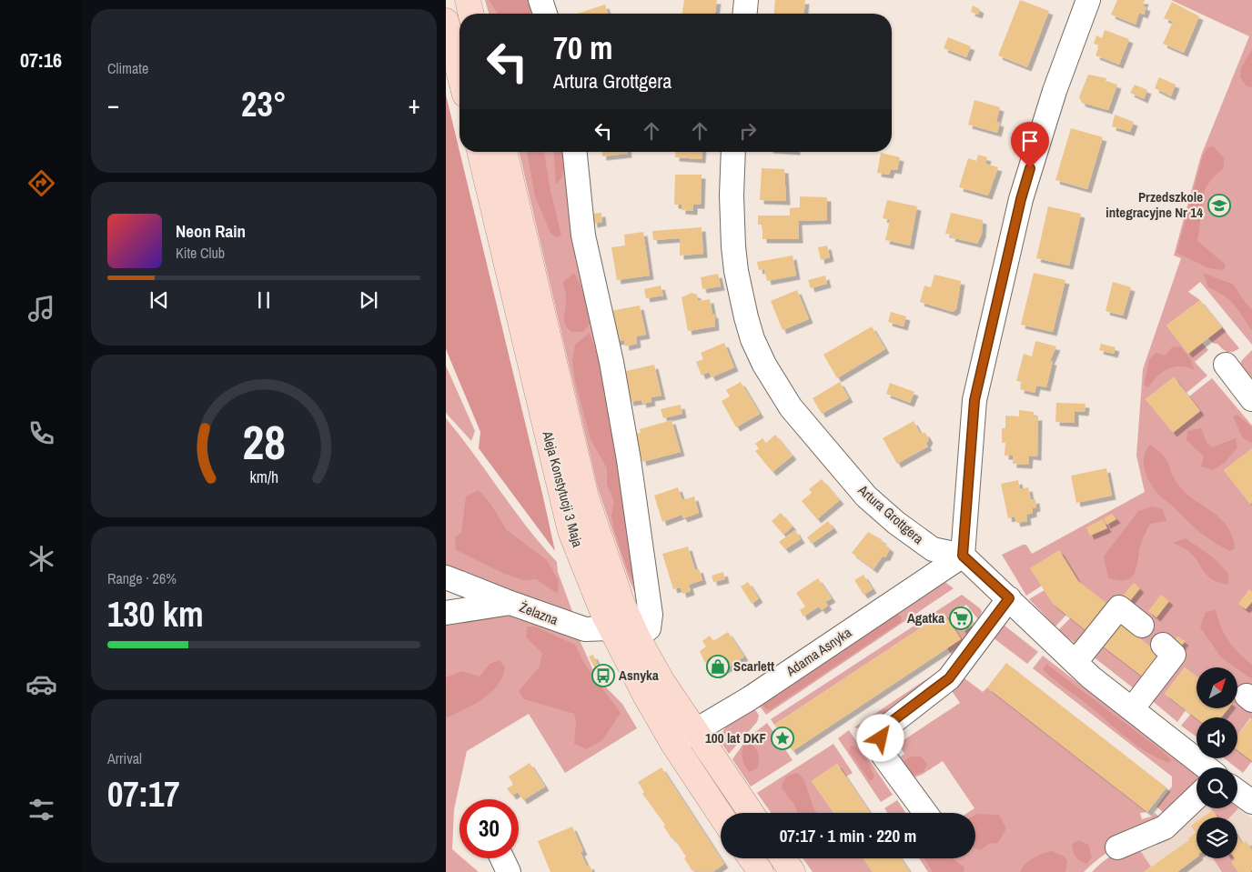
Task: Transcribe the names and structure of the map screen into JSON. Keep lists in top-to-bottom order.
{
  "streets": {
    "main road": ["Aleja Konstytucji 3 Maja"],
    "street": ["Artura Grottgera", "Żelazna", "Adama Asnyka"]
  },
  "crossings": [
    ["Aleja Konstytucji 3 Maja", "Żelazna"],
    ["Aleja Konstytucji 3 Maja", "Adama Asnyka"],
    ["Artura Grottgera", "Adama Asnyka"]
  ],
  "places": {
    "school or university": ["Przedszkole integracyjne Nr 14"],
    "supermarket": ["Agatka"],
    "shop": ["Scarlett"],
    "bus stop": ["Asnyka"],
    "place": ["100 lat DKF"]
  },
  "north": "top right",
  "page": {
    "tabs": "07:16",
    "tile": [
      "Climate",
      ["Range · 26%", "130 km"],
      ["Arrival", "07:17"]
    ],
    "turn": ["70 m", "Artura Grottgera"],
    "heat": ["−", "23°", "+"],
    "song": ["Neon Rain", "Kite Club"],
    "limit": "30",
    "trip": "07:17 · 1 min · 220 m",
    "gauge": ["28", "km/h"]
  }
}
